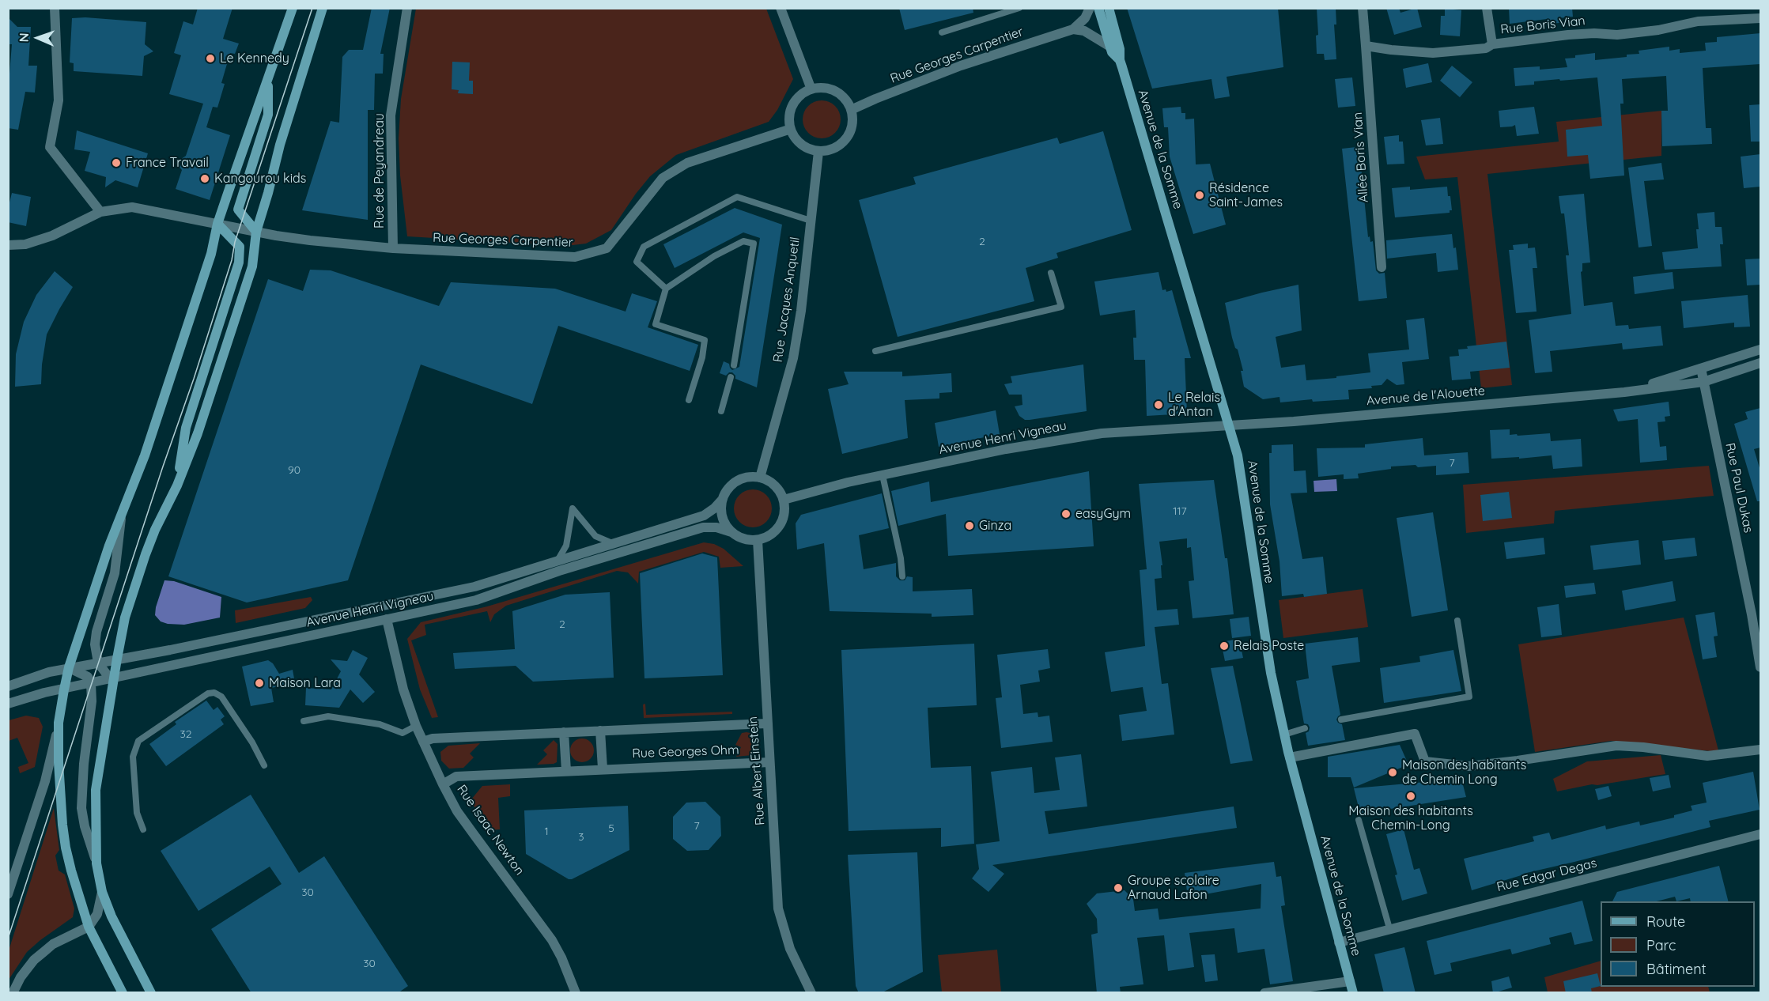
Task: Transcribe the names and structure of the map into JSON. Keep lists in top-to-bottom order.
{
  "streets": {
    "main road": ["Avenue de la Somme"],
    "street": [
      "Rue Boris Vian",
      "Rue Georges Carpentier",
      "Allée Boris Vian",
      "Rue de Peyandreau",
      "Rue Jacques Anquetil",
      "Avenue de l'Alouette",
      "Avenue Henri Vigneau",
      "Rue Paul Dukas",
      "Rue Georges Ohm",
      "Rue Albert Einstein",
      "Rue Isaac Newton",
      "Rue Edgar Degas"
    ]
  },
  "crossings": [
    ["Rue Boris Vian", "Allée Boris Vian"],
    ["Rue Georges Carpentier", "Rue de Peyandreau"],
    ["Rue Georges Carpentier", "Rue Jacques Anquetil"],
    ["Avenue de la Somme", "Avenue de l'Alouette"],
    ["Avenue de la Somme", "Avenue Henri Vigneau"],
    ["Avenue de la Somme", "Rue Edgar Degas"],
    ["Rue Jacques Anquetil", "Avenue Henri Vigneau"],
    ["Rue Jacques Anquetil", "Rue Albert Einstein"],
    ["Avenue de l'Alouette", "Avenue Henri Vigneau"],
    ["Avenue de l'Alouette", "Rue Paul Dukas"],
    ["Avenue Henri Vigneau", "Rue Albert Einstein"],
    ["Avenue Henri Vigneau", "Rue Isaac Newton"],
    ["Rue Georges Ohm", "Rue Albert Einstein"],
    ["Rue Georges Ohm", "Rue Isaac Newton"]
  ],
  "places": [
    "Le Kennedy",
    "France Travail",
    "Kangourou kids",
    "Résidence Saint-James",
    "Le Relais d'Antan",
    "easyGym",
    "Ginza",
    "Relais Poste",
    "Maison Lara",
    "Maison des habitants de Chemin Long",
    "Maison des habitants Chemin-Long",
    "Groupe scolaire Arnaud Lafon"
  ],
  "house_numbers": [
    "2",
    "7",
    "90",
    "117",
    "2",
    "32",
    "7",
    "5",
    "1",
    "3",
    "30",
    "30"
  ],
  "legend": ["Route", "Parc", "Bâtiment"],
  "north": "left"
}
